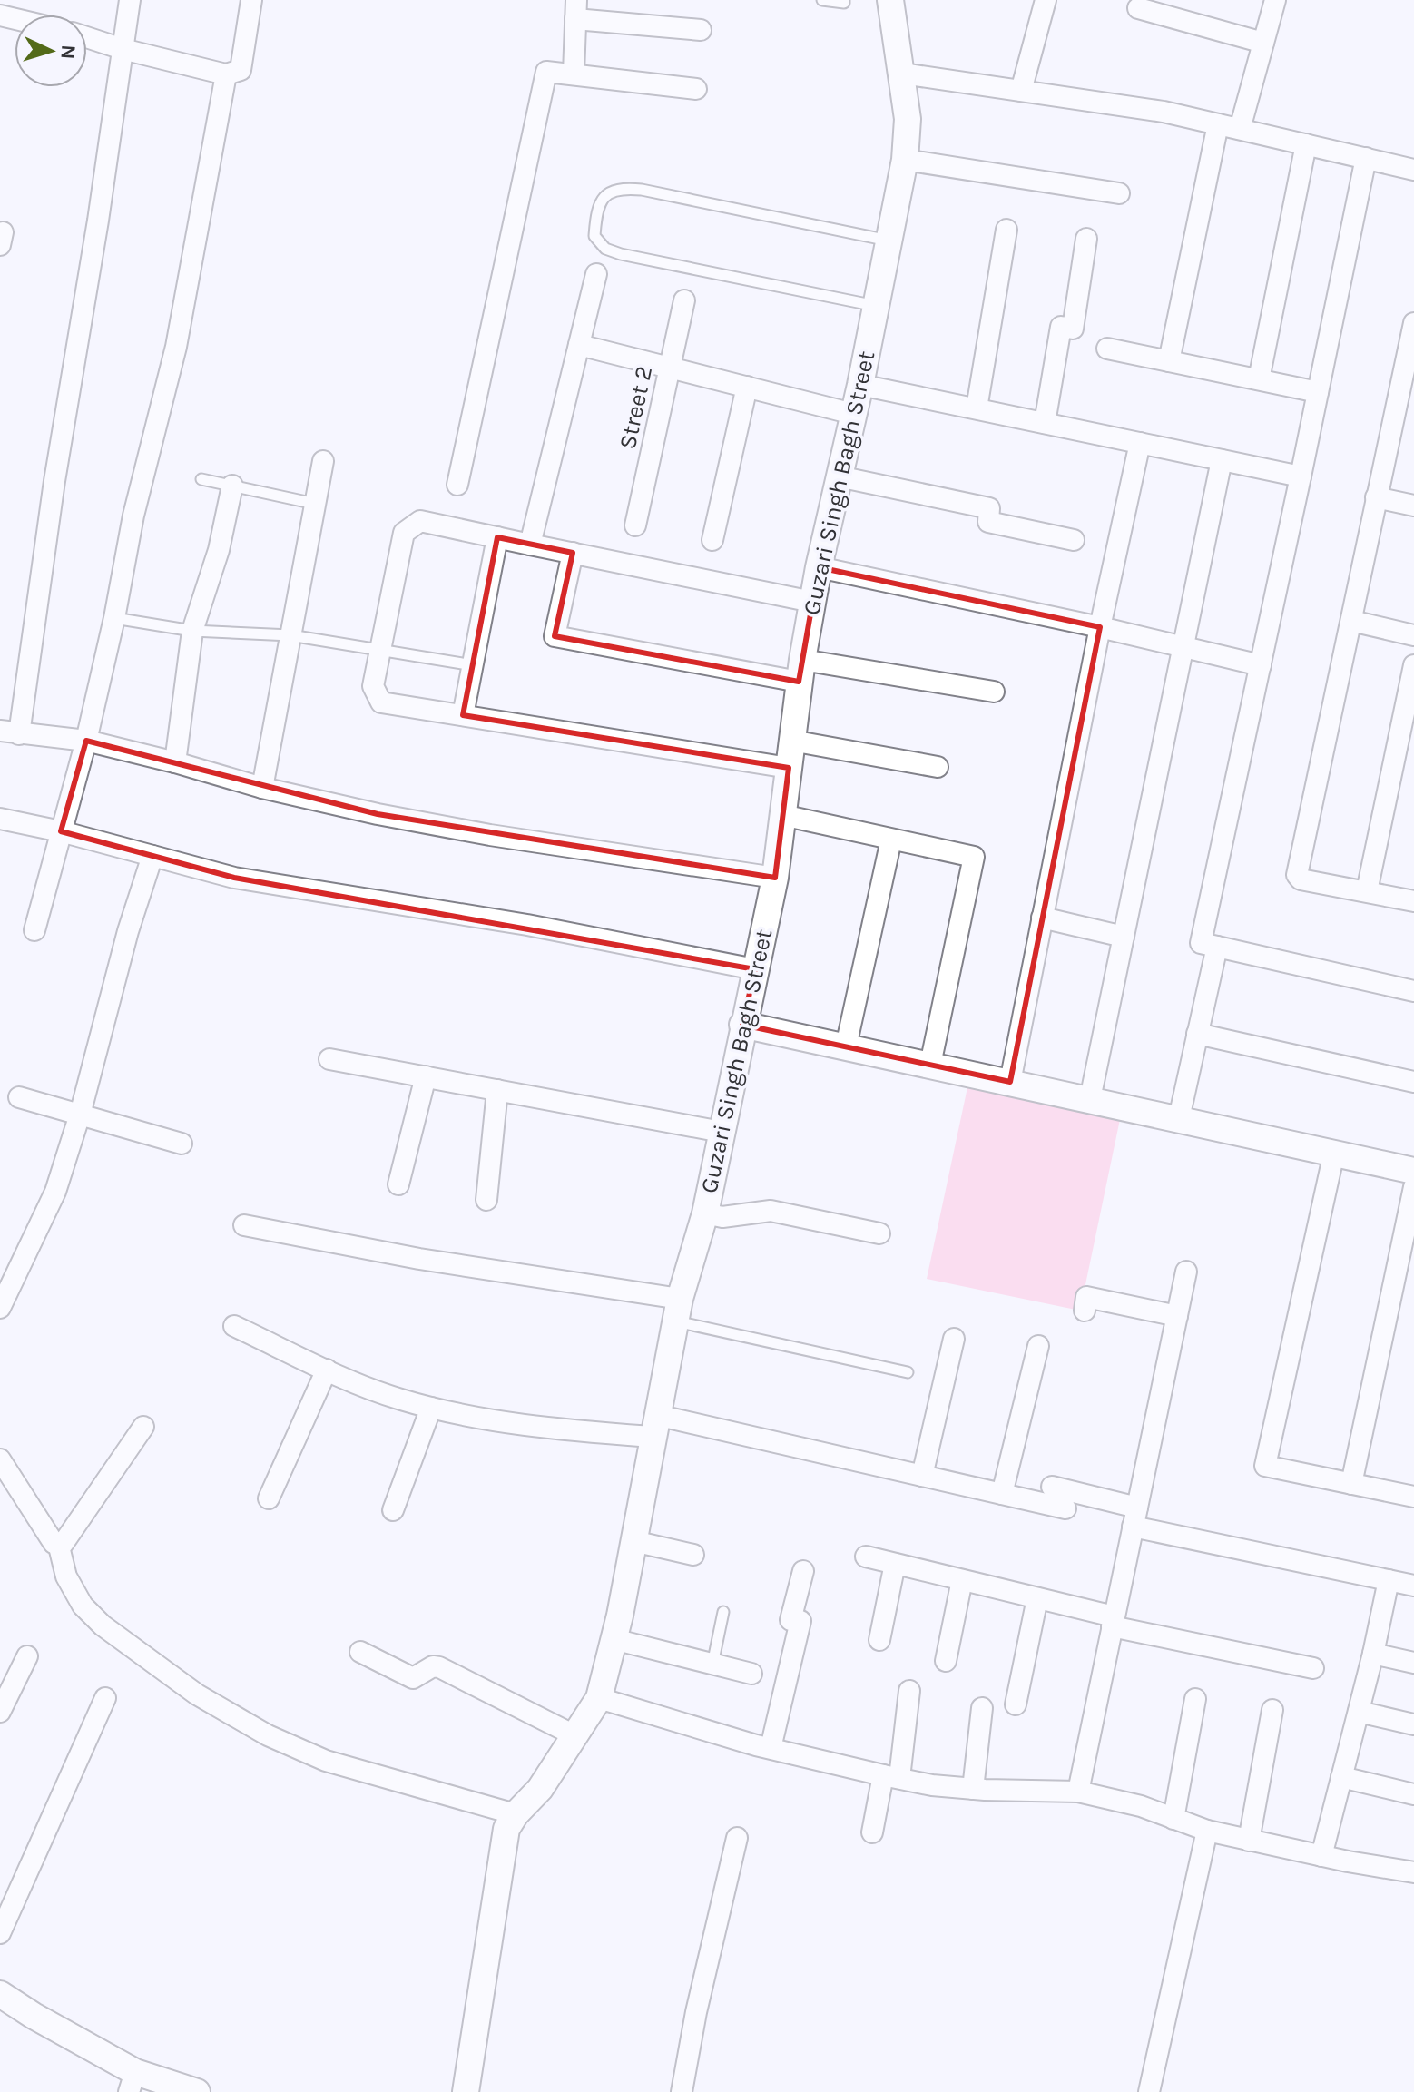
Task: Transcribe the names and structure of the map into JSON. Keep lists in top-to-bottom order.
{
  "streets": {
    "street": ["Street 2", "Guzari Singh Bagh Street"]
  },
  "north": "right"
}
